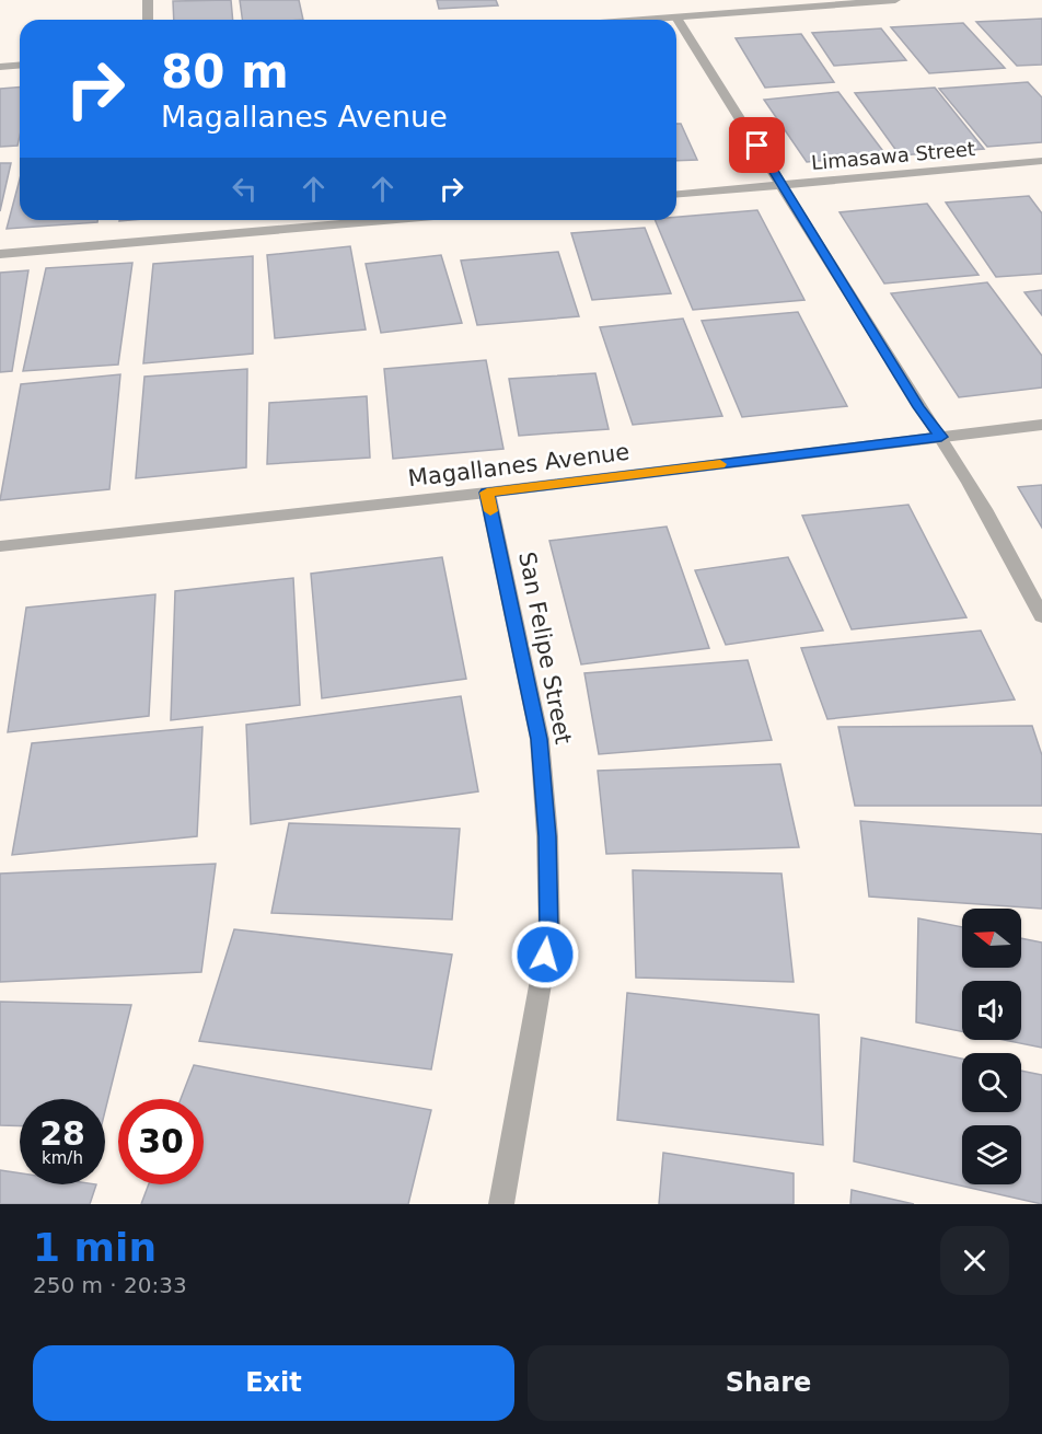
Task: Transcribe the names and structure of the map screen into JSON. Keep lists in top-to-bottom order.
{
  "streets": {
    "street": ["Limasawa Street", "Magallanes Avenue", "San Felipe Street"]
  },
  "crossings": [
    ["Magallanes Avenue", "San Felipe Street"]
  ],
  "north": "left",
  "page": {
    "turn": ["80 m", "Magallanes Avenue"],
    "speed": "28 km/h",
    "limit": "30",
    "heading": ["1 min", "250 m · 20:33"],
    "buttons": ["Exit", "Share"]
  }
}
